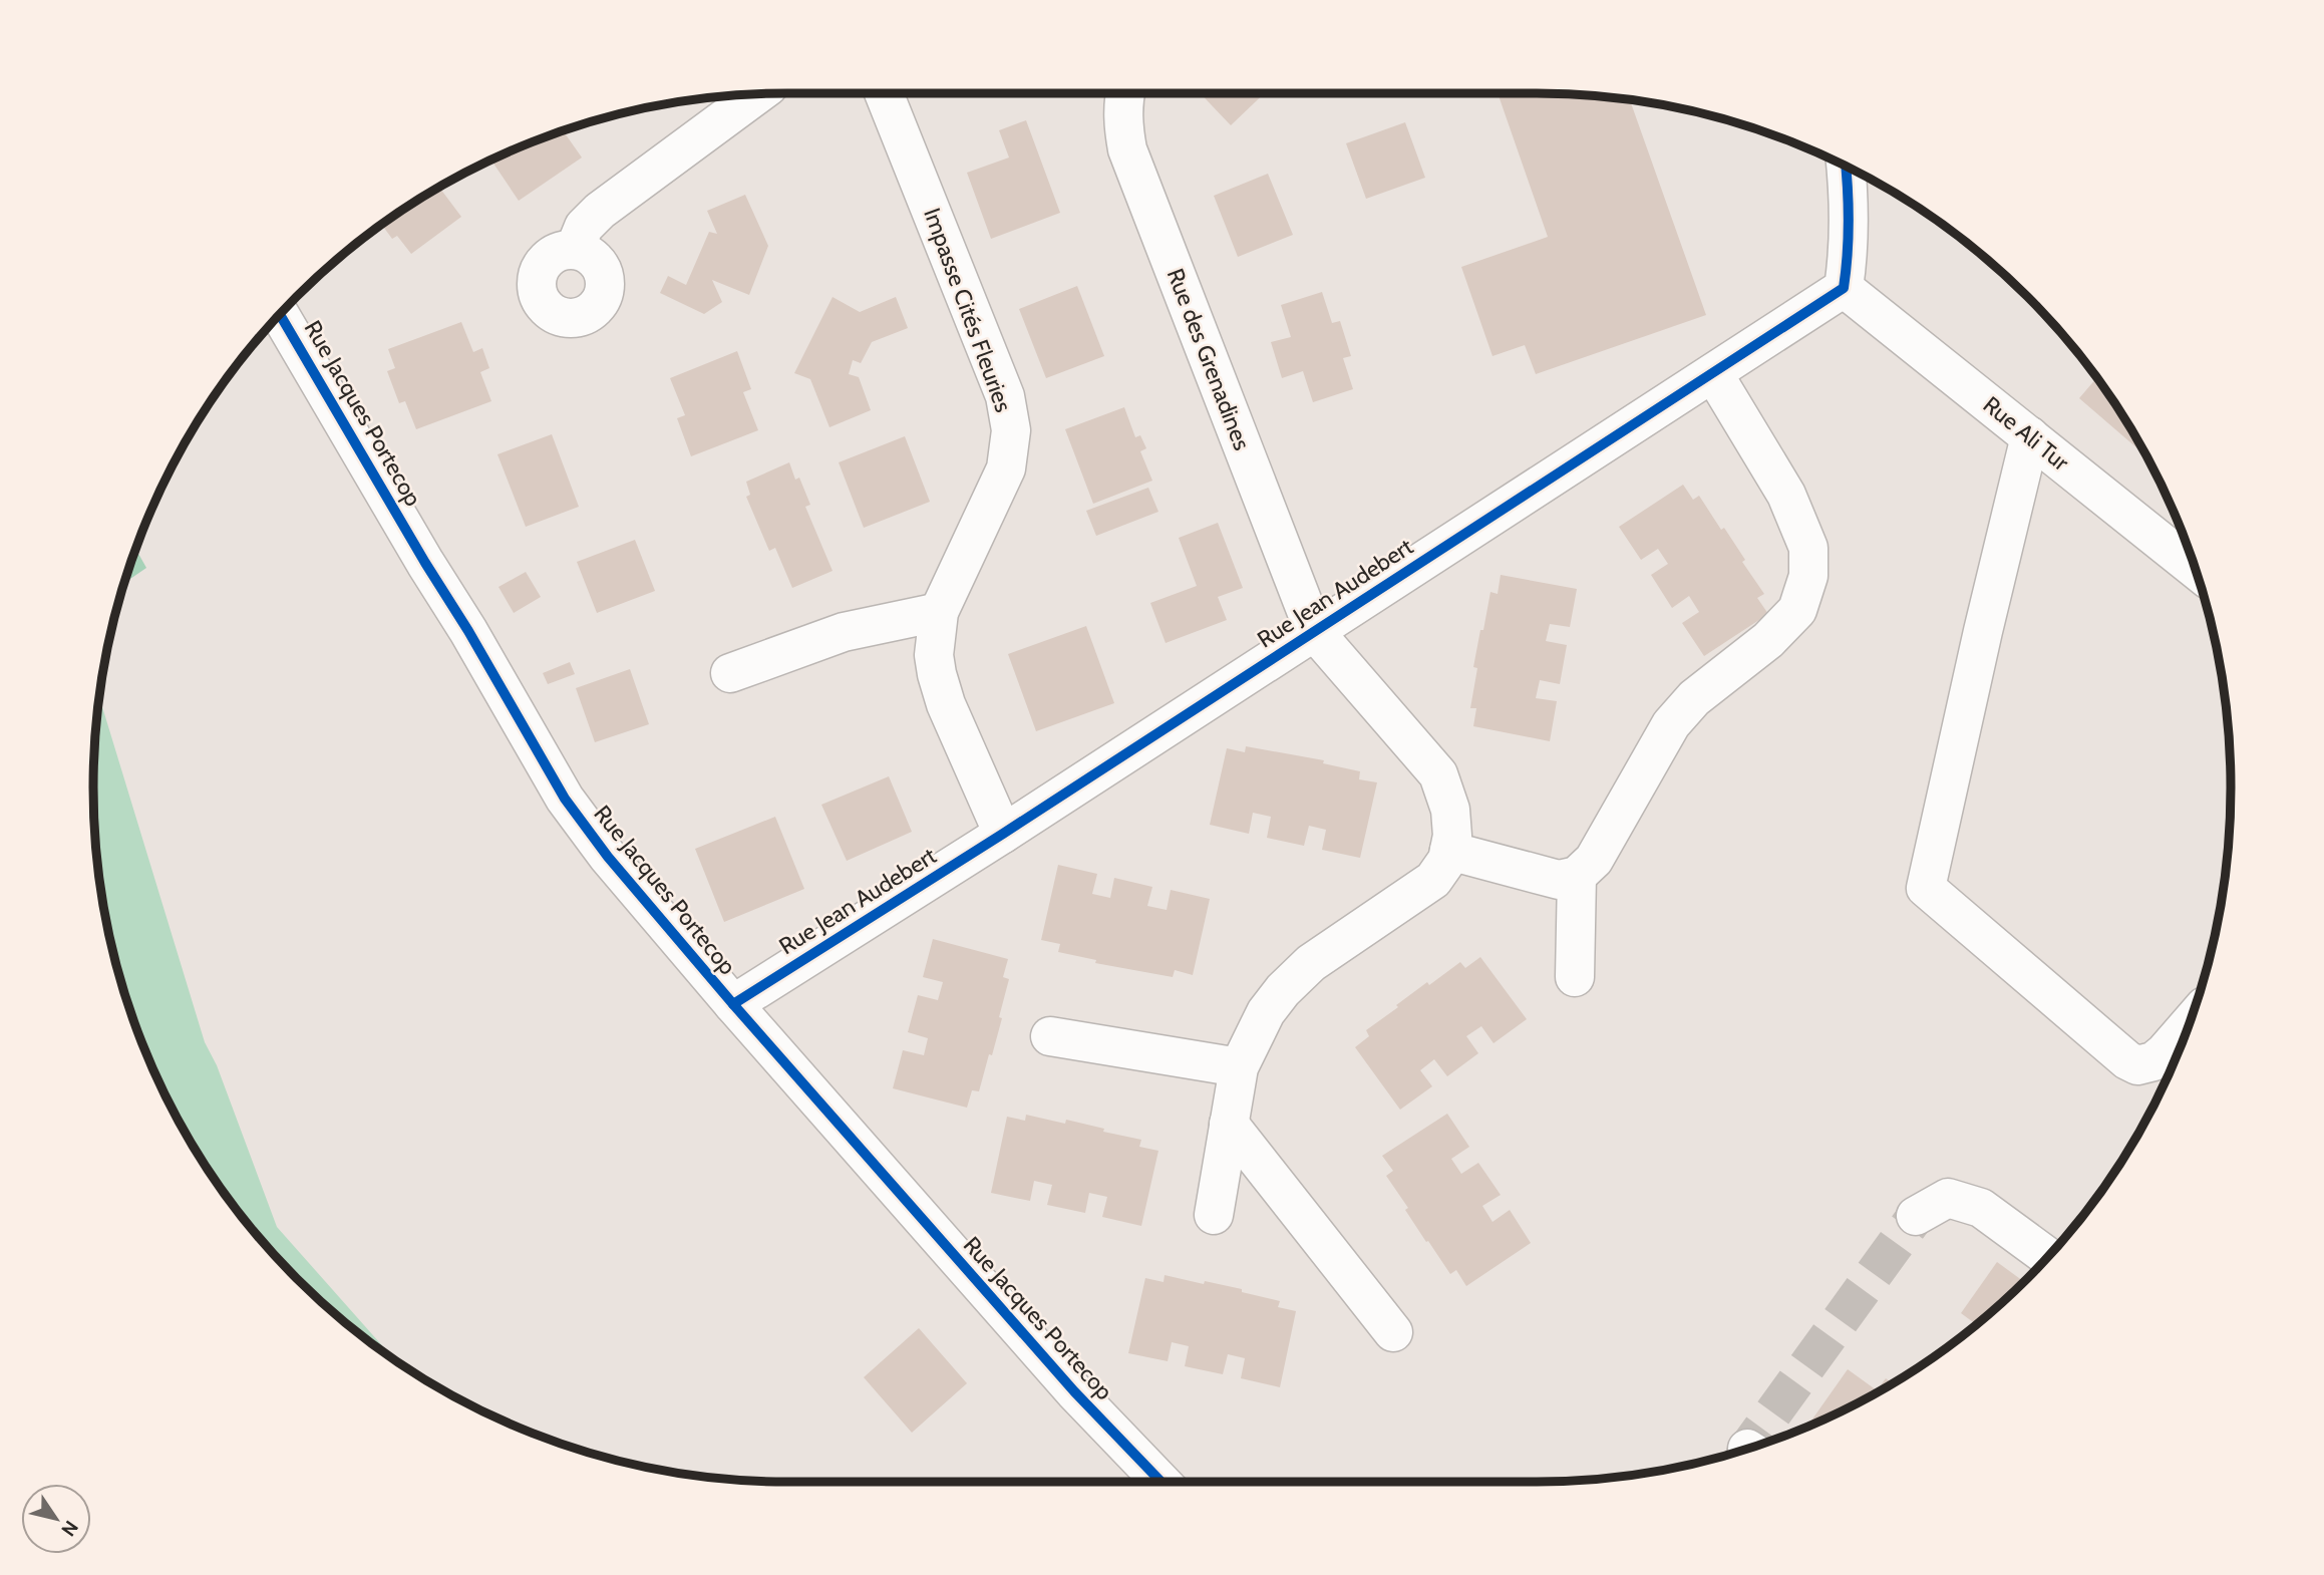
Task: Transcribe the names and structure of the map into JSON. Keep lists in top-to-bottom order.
{
  "streets": {
    "street": [
      "Impasse Cités Fleuries",
      "Rue des Grenadines",
      "Rue Jacques Portecop",
      "Rue Ali Tur",
      "Rue Jean Audebert"
    ]
  },
  "crossings": [
    ["Impasse Cités Fleuries", "Rue Jean Audebert"],
    ["Rue des Grenadines", "Rue Jean Audebert"],
    ["Rue Jacques Portecop", "Rue Jean Audebert"],
    ["Rue Ali Tur", "Rue Jean Audebert"]
  ],
  "north": "bottom right"
}
